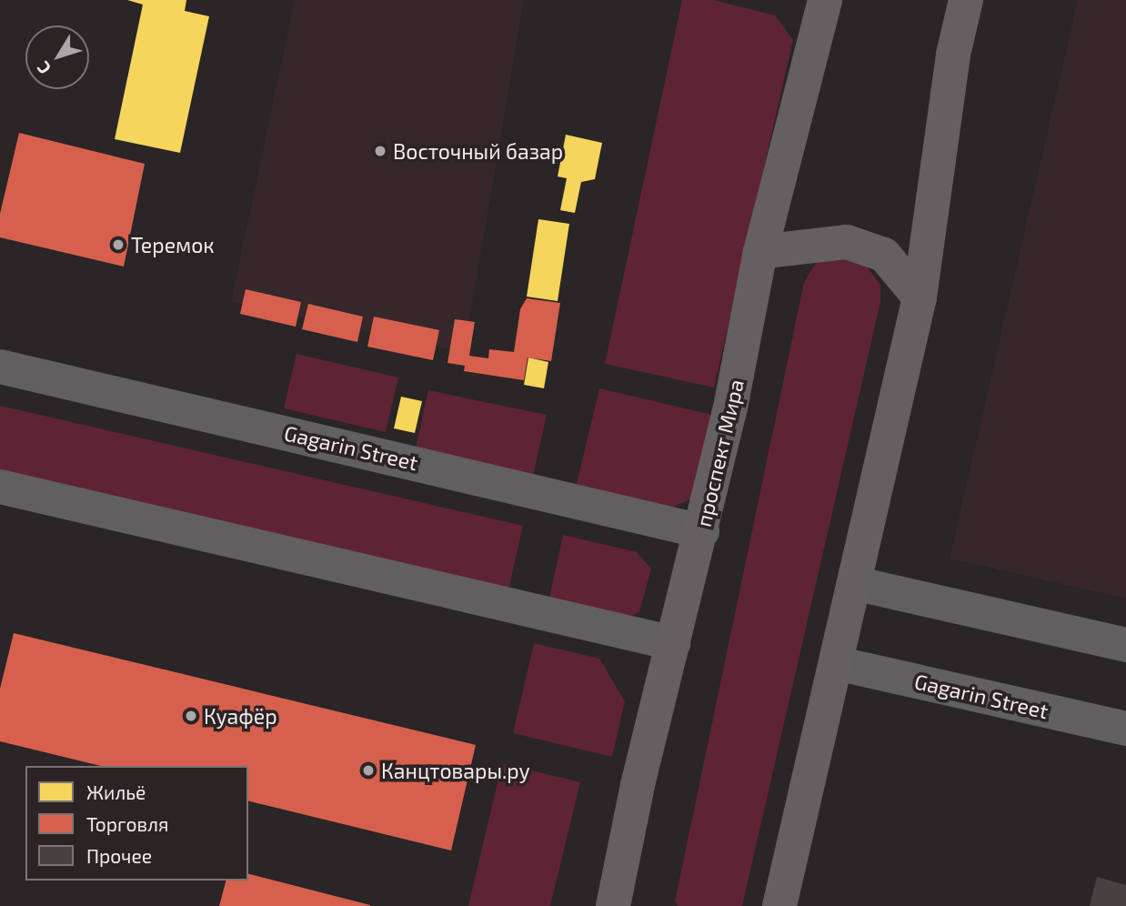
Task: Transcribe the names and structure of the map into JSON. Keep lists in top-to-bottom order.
{
  "streets": {
    "main road": ["проспект Мира"],
    "street": ["Gagarin Street"]
  },
  "crossings": [
    ["Gagarin Street", "проспект Мира"]
  ],
  "places": [
    "Восточный базар",
    "Теремок",
    "Куафёр",
    "Канцтовары.ру"
  ],
  "legend": ["Жильё", "Торговля", "Прочее"],
  "north": "bottom left"
}
